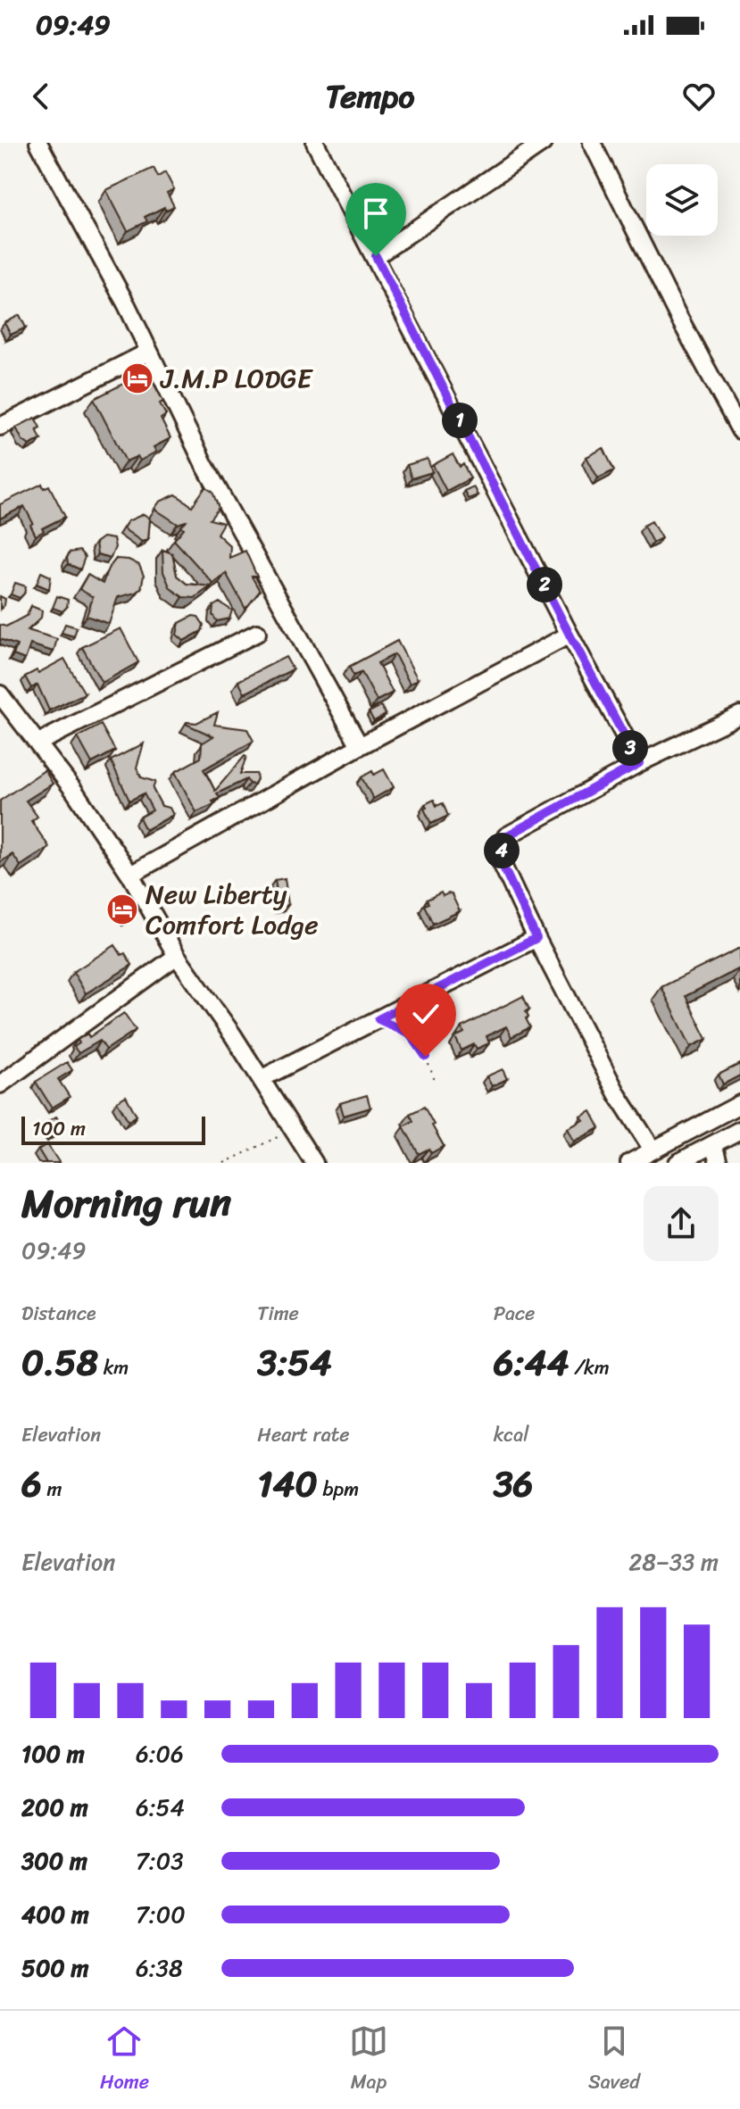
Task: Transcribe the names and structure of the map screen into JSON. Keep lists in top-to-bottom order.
{
  "places": {
    "hotel": ["J.M.P LODGE", "New Liberty Comfort Lodge"]
  },
  "scale_bar": "100 m",
  "page": {
    "status": "09:49",
    "header": "Tempo",
    "pins": [
      "1",
      "2",
      "3",
      "4"
    ],
    "scale": "100 m",
    "heading": ["Morning run", "09:49"],
    "stats": [
      ["Distance", "0.58 km"],
      ["Time", "3:54"],
      ["Pace", "6:44 /km"],
      ["Elevation", "6 m"],
      ["Heart rate", "140 bpm"],
      ["kcal", "36"]
    ],
    "chart": ["Elevation", "28–33 m"],
    "list": [
      {
        "name": "100 m",
        "note": "6:06"
      },
      {
        "name": "200 m",
        "note": "6:54"
      },
      {
        "name": "300 m",
        "note": "7:03"
      },
      {
        "name": "400 m",
        "note": "7:00"
      },
      {
        "name": "500 m",
        "note": "6:38"
      }
    ],
    "tabs": ["Home", "Map", "Saved"]
  }
}
